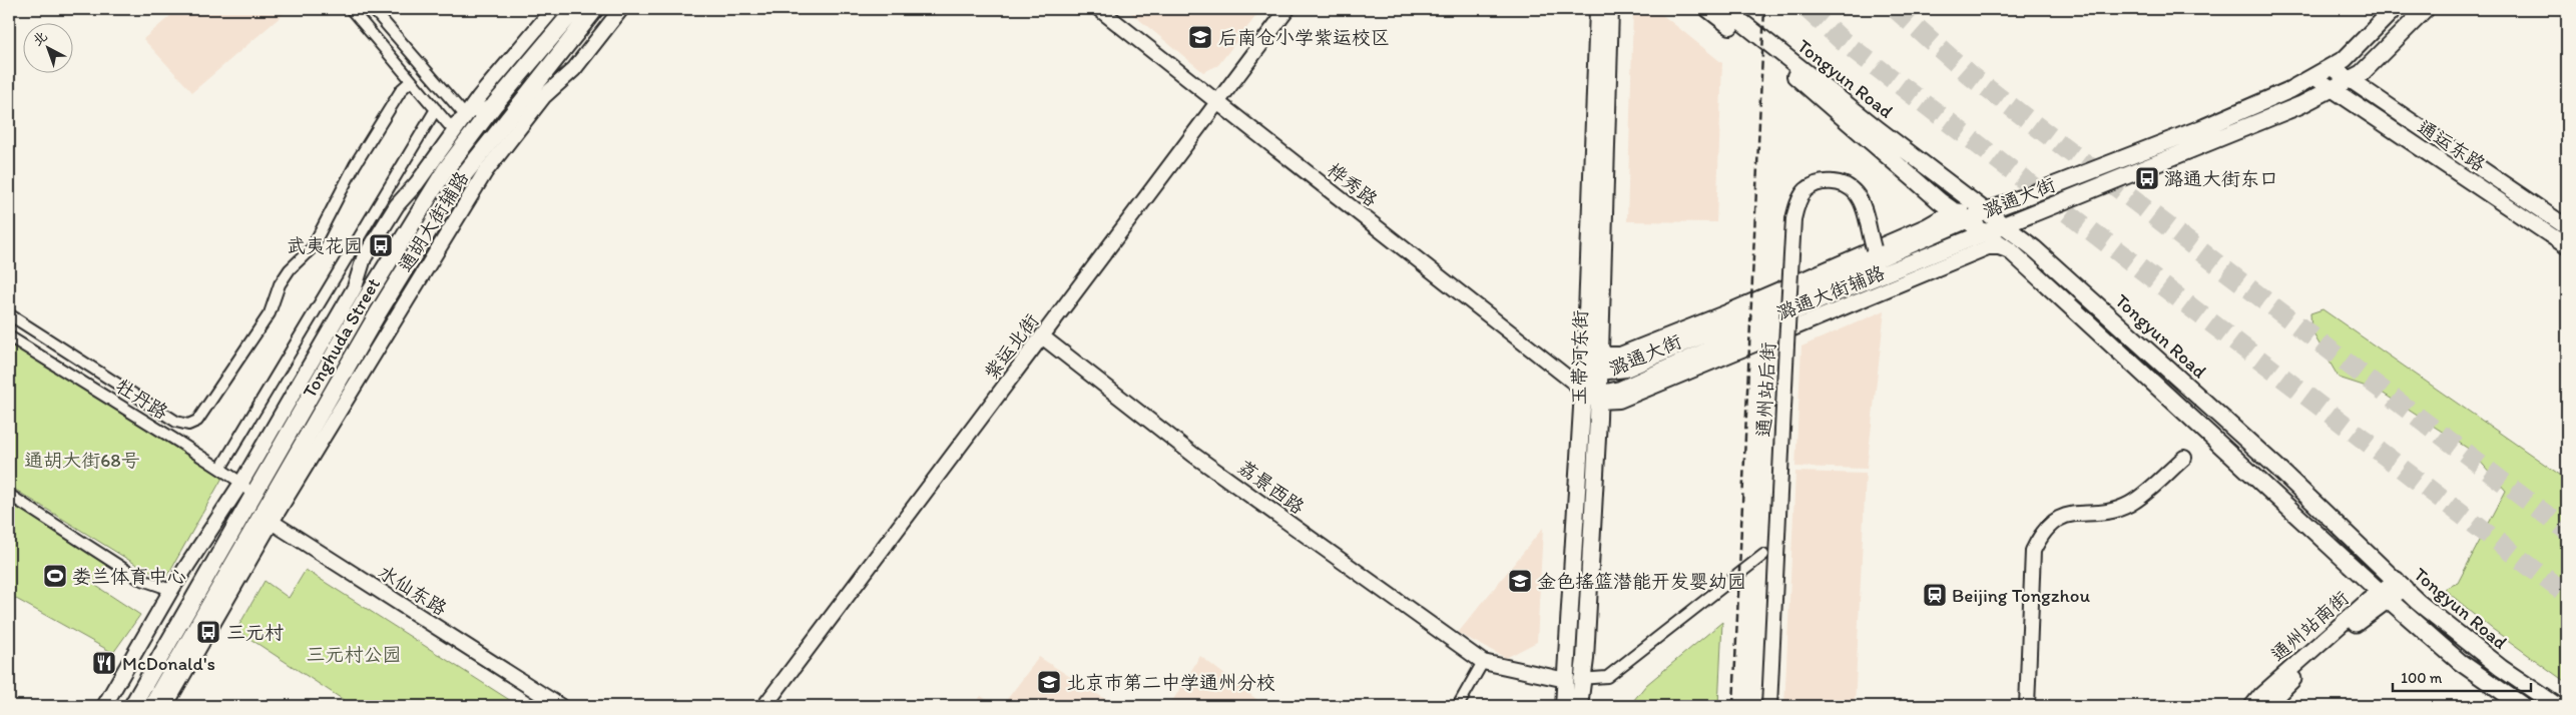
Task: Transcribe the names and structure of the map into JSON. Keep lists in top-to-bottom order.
{
  "streets": {
    "main road": [
      "Tongyun Road",
      "通运东路",
      "潞通大街",
      "Tonghuda Street",
      "玉带河东街",
      "通州站南街"
    ],
    "street": [
      "桦秀路",
      "通胡大街辅路",
      "潞通大街辅路",
      "紫运北街",
      "通州站后街",
      "牡丹路",
      "荔景西路",
      "水仙东路"
    ]
  },
  "crossings": [
    ["Tongyun Road", "潞通大街"],
    ["Tongyun Road", "潞通大街辅路"],
    ["Tongyun Road", "通州站南街"],
    ["通运东路", "潞通大街"],
    ["桦秀路", "潞通大街"],
    ["桦秀路", "潞通大街辅路"],
    ["桦秀路", "紫运北街"],
    ["桦秀路", "玉带河东街"],
    ["潞通大街", "潞通大街辅路"],
    ["潞通大街", "玉带河东街"],
    ["通胡大街辅路", "Tonghuda Street"],
    ["通胡大街辅路", "牡丹路"],
    ["通胡大街辅路", "水仙东路"],
    ["潞通大街辅路", "玉带河东街"],
    ["潞通大街辅路", "通州站后街"],
    ["Tonghuda Street", "牡丹路"],
    ["Tonghuda Street", "水仙东路"],
    ["紫运北街", "荔景西路"],
    ["玉带河东街", "荔景西路"],
    ["牡丹路", "水仙东路"]
  ],
  "parks": ["通胡大街68号", "三元村公园"],
  "places": {
    "school or university": ["后南仓小学紫运校区", "金色摇篮潜能开发婴幼园", "北京市第二中学通州分校"],
    "bus stop": ["潞通大街东口", "武夷花园", "三元村"],
    "sports": ["娄兰体育中心"],
    "station": ["Beijing Tongzhou"],
    "restaurant": ["McDonald's"]
  },
  "scale_bar": "100 m",
  "north": "top left"
}
